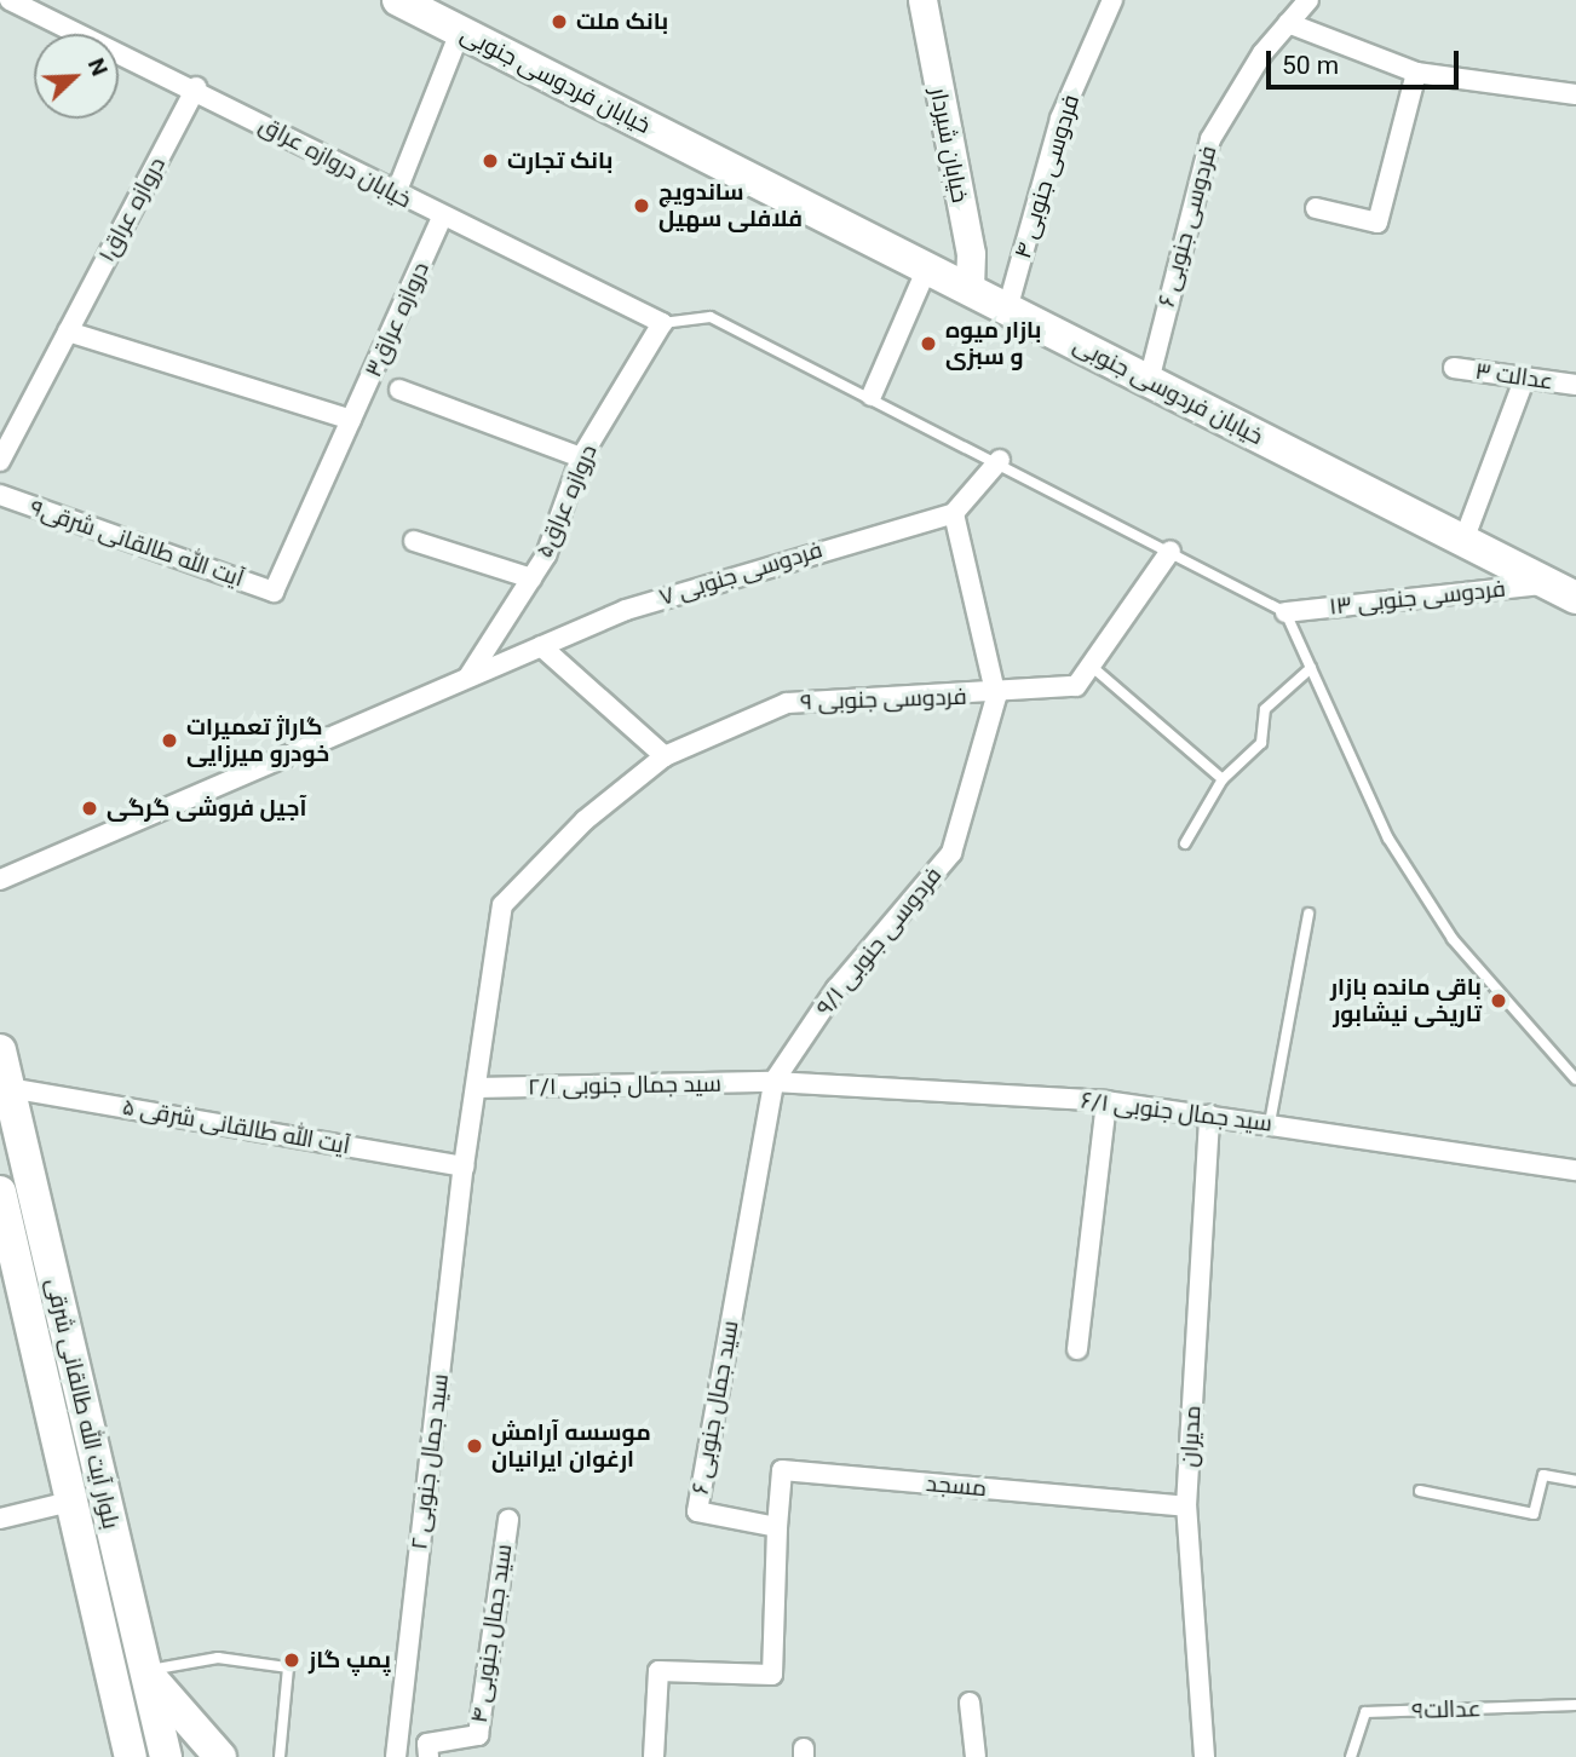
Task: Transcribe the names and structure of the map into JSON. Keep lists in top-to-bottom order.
{
  "streets": {
    "main road": ["خیابان فردوسی جنوبی", "بلوار آیت الله طالقانی شرقی"],
    "street": [
      "خیابان شیردار",
      "خیابان دروازه عراق",
      "فردوسی جنوبی ۴",
      "دروازه عراق۱",
      "فردوسی جنوبی ۶",
      "دروازه عراق۳",
      "عدالت ۳",
      "دروازه عراق۵",
      "آیت الله طالقانی شرقی۹",
      "فردوسی جنوبی ۷",
      "فردوسی جنوبی ۱۳",
      "فردوسی جنوبی ۹",
      "فردوسی جنوبی ۹/۱",
      "سید جمال جنوبی ۲/۱",
      "سید جمال جنوبی ۶/۱",
      "آیت الله طالقانی شرقی ۵",
      "سید جمال جنوبی ۶",
      "مدیران",
      "سید جمال جنوبی ۲",
      "مسجد",
      "سید جمال جنوبی ۴"
    ],
    "lane": ["عدالت۹"]
  },
  "crossings": [
    ["خیابان فردوسی جنوبی", "خیابان شیردار"],
    ["خیابان فردوسی جنوبی", "فردوسی جنوبی ۴"],
    ["خیابان فردوسی جنوبی", "فردوسی جنوبی ۶"],
    ["خیابان فردوسی جنوبی", "فردوسی جنوبی ۱۳"],
    ["خیابان دروازه عراق", "دروازه عراق۱"],
    ["خیابان دروازه عراق", "دروازه عراق۳"],
    ["خیابان دروازه عراق", "دروازه عراق۵"],
    ["دروازه عراق۳", "آیت الله طالقانی شرقی۹"],
    ["دروازه عراق۵", "فردوسی جنوبی ۷"],
    ["فردوسی جنوبی ۹", "فردوسی جنوبی ۹/۱"],
    ["فردوسی جنوبی ۹", "سید جمال جنوبی ۲/۱"],
    ["فردوسی جنوبی ۹", "آیت الله طالقانی شرقی ۵"],
    ["فردوسی جنوبی ۹", "سید جمال جنوبی ۲"],
    ["فردوسی جنوبی ۹/۱", "سید جمال جنوبی ۲/۱"],
    ["فردوسی جنوبی ۹/۱", "سید جمال جنوبی ۶/۱"],
    ["فردوسی جنوبی ۹/۱", "سید جمال جنوبی ۶"],
    ["سید جمال جنوبی ۲/۱", "سید جمال جنوبی ۶/۱"],
    ["سید جمال جنوبی ۲/۱", "سید جمال جنوبی ۶"],
    ["سید جمال جنوبی ۶/۱", "سید جمال جنوبی ۶"],
    ["سید جمال جنوبی ۶/۱", "مدیران"],
    ["آیت الله طالقانی شرقی ۵", "بلوار آیت الله طالقانی شرقی"],
    ["آیت الله طالقانی شرقی ۵", "سید جمال جنوبی ۲"],
    ["سید جمال جنوبی ۶", "مسجد"],
    ["مدیران", "مسجد"]
  ],
  "places": [
    "بانک ملت",
    "بانک تجارت",
    "ساندویچ فلافلی سهیل",
    "بازار میوه و سبزی",
    "گاراژ تعمیرات خودرو میرزایی",
    "آجیل فروشی گرگی",
    "باقی مانده بازار تاریخی نیشابور",
    "موسسه آرامش ارغوان ایرانیان",
    "پمپ گاز"
  ],
  "scale_bar": "50 m",
  "north": "top right"
}
